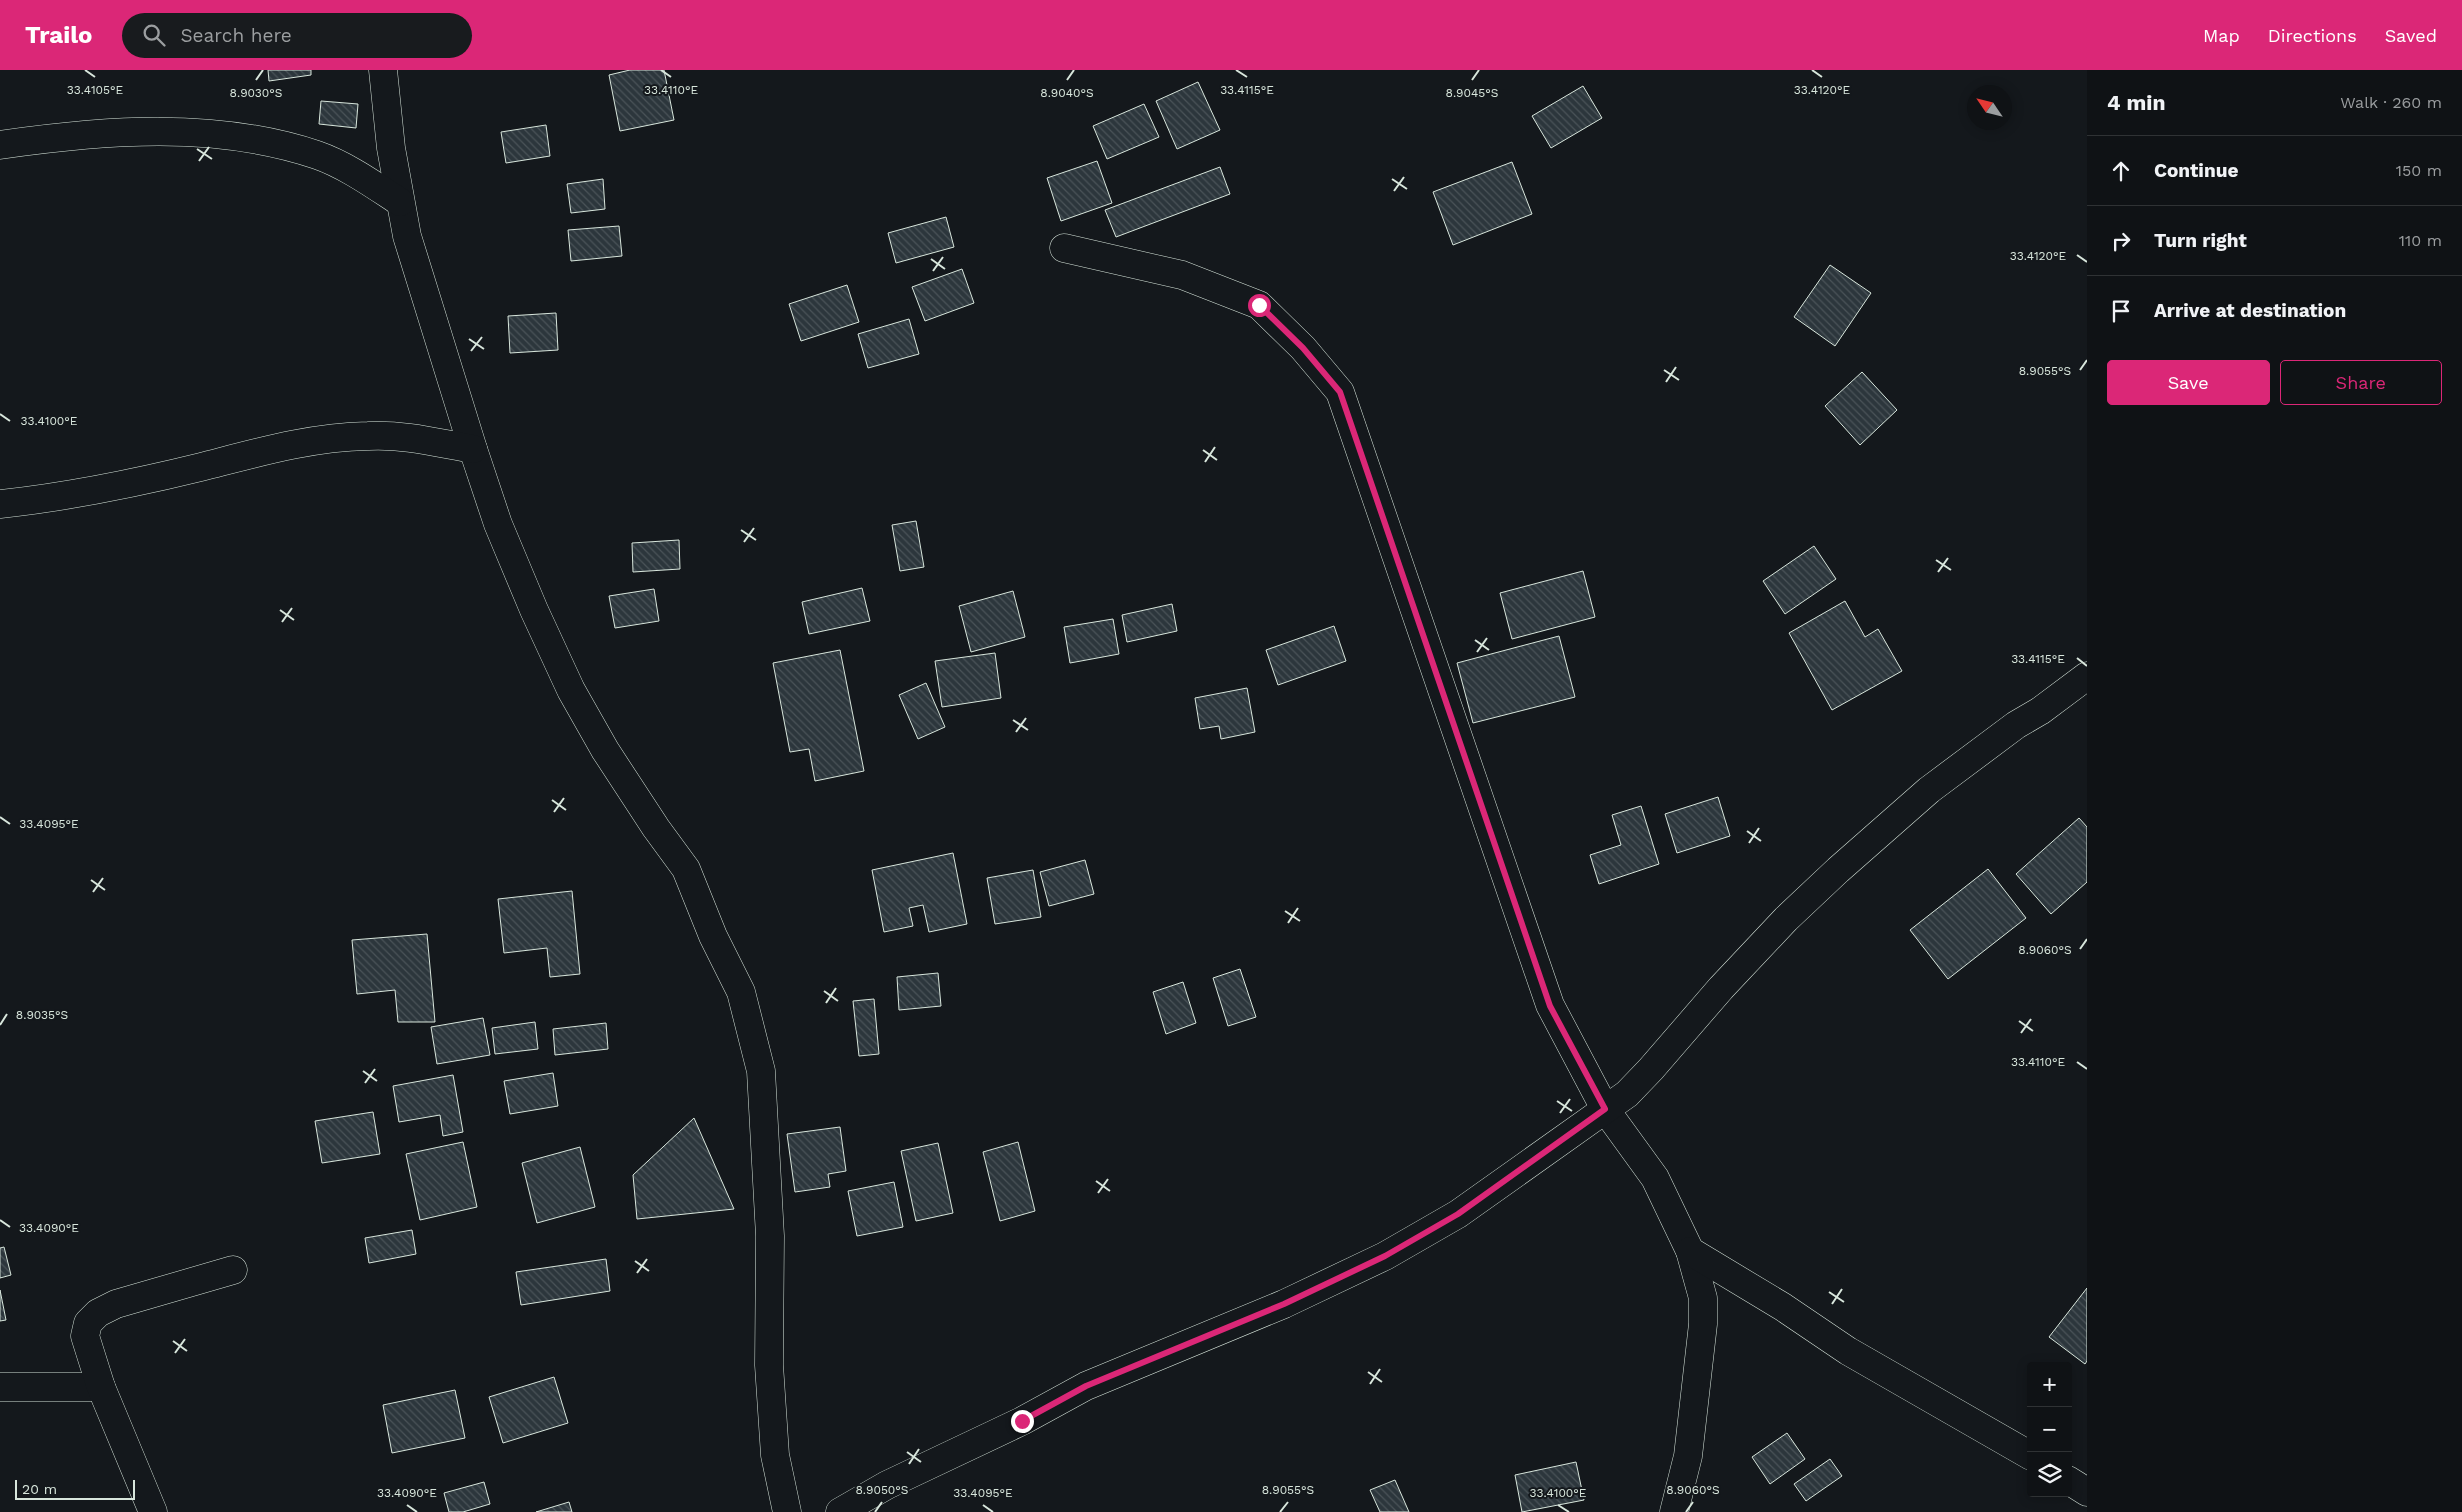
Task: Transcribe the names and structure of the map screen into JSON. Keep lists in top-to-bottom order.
{
  "scale_bar": "20 m",
  "north": "top left",
  "page": {
    "header": "Trailo",
    "search": "Search here",
    "nav": ["Map", "Directions", "Saved"],
    "heading": ["4 min", "Walk · 260 m"],
    "list": [
      ["Continue", "150 m"],
      ["Turn right", "110 m"],
      "Arrive at destination"
    ],
    "buttons": ["Save", "Share"],
    "map_buttons": ["+", "−"],
    "scale": "20 m"
  },
  "coordinates": [
    "33.4120°E",
    "33.4115°E",
    "33.4105°E",
    "33.4110°E",
    "8.9030°S",
    "8.9040°S",
    "8.9045°S",
    "8.9055°S",
    "33.4100°E",
    "33.4095°E",
    "8.9060°S",
    "8.9035°S",
    "33.4090°E",
    "8.9050°S"
  ]
}
